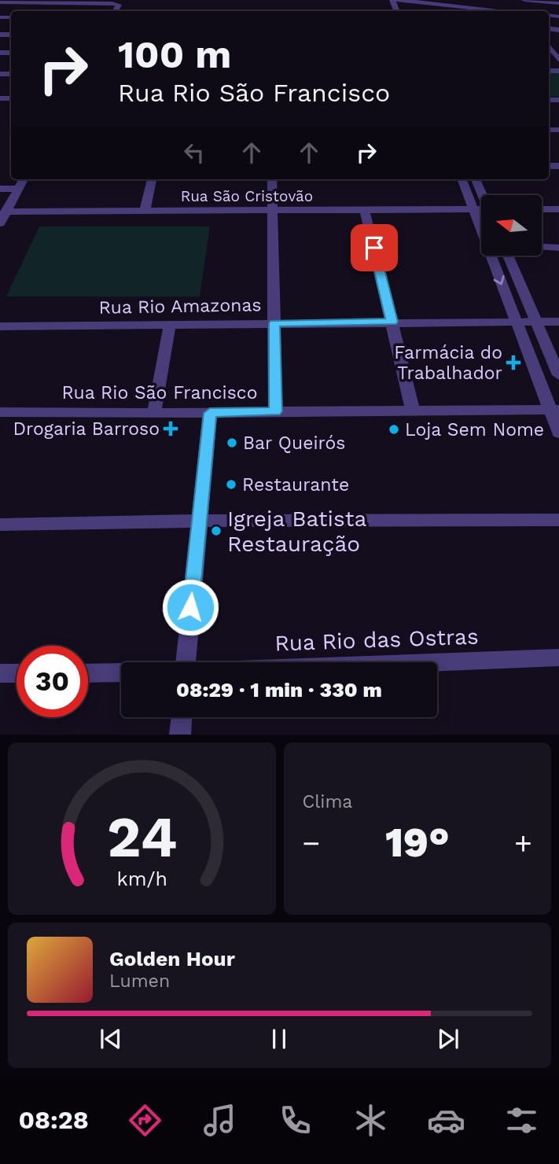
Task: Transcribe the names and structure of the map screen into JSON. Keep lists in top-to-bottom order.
{
  "streets": {
    "street": [
      "Rua São Cristovão",
      "Rua Rio Amazonas",
      "Rua Rio São Francisco",
      "Rua Rio das Ostras"
    ]
  },
  "places": {
    "health": ["Farmácia do Trabalhador", "Drogaria Barroso"],
    "other": [
      "Loja Sem Nome",
      "Bar Queirós",
      "Restaurante",
      "Igreja Batista Restauração"
    ]
  },
  "north": "left",
  "page": {
    "turn": ["100 m", "Rua Rio São Francisco"],
    "limit": "30",
    "trip": "08:29 · 1 min · 330 m",
    "tile": "Clima",
    "heat": ["−", "19°", "+"],
    "song": ["Golden Hour", "Lumen"],
    "tabs": "08:28",
    "gauge": ["24", "km/h"]
  }
}
